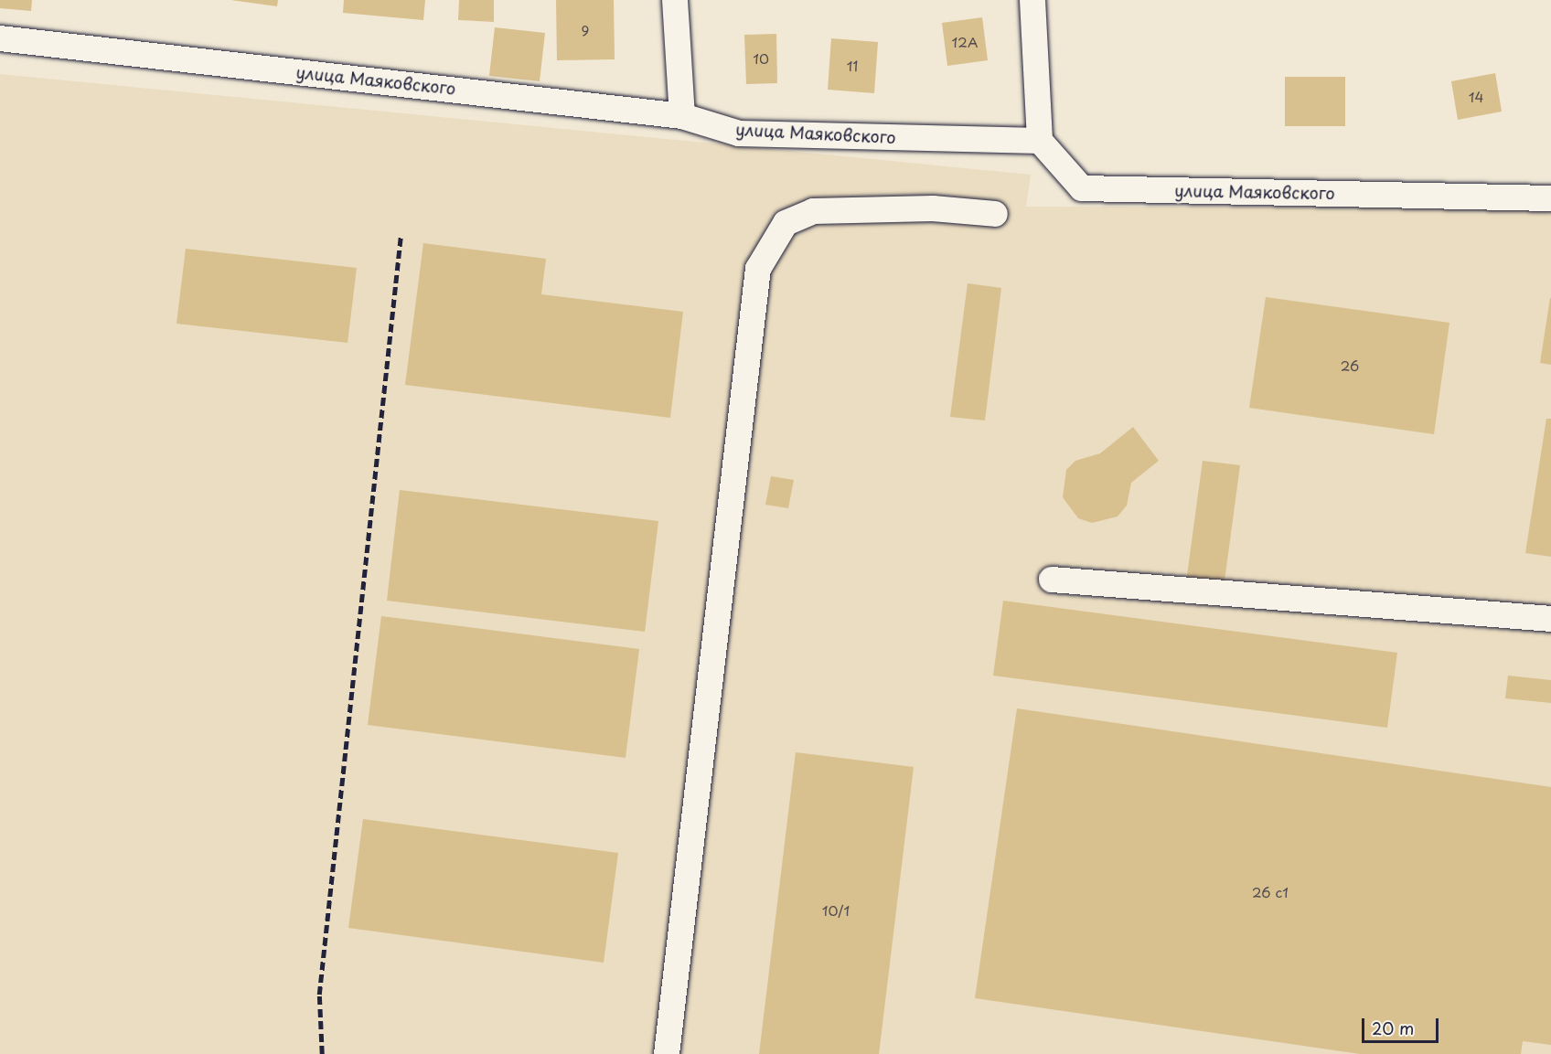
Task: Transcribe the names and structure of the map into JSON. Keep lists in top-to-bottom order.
{
  "streets": {
    "street": ["улица Маяковского"]
  },
  "house_numbers": [
    "9",
    "12А",
    "10",
    "11",
    "14",
    "26",
    "26 с1",
    "10/1"
  ],
  "scale_bar": "20 m"
}
